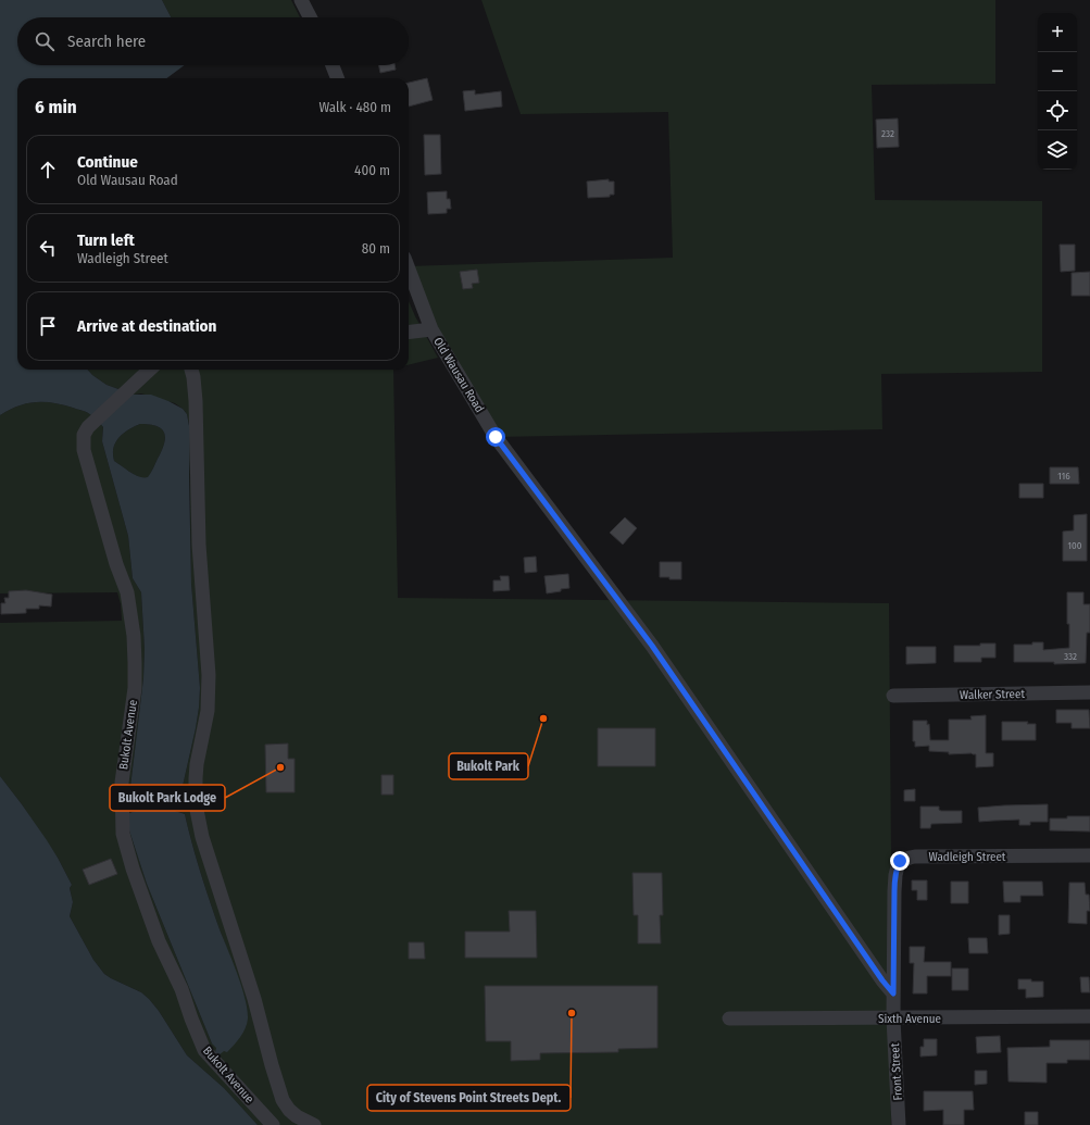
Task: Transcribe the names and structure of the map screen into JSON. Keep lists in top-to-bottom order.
{
  "streets": {
    "street": [
      "Old Wausau Road",
      "Walker Street",
      "Bukolt Avenue",
      "Wadleigh Street",
      "Sixth Avenue",
      "Front Street"
    ]
  },
  "crossings": [
    ["Old Wausau Road", "Wadleigh Street"],
    ["Sixth Avenue", "Front Street"]
  ],
  "places": ["Bukolt Park", "Bukolt Park Lodge", "City of Stevens Point Streets Dept."],
  "house_numbers": [
    "232",
    "116",
    "100",
    "332"
  ],
  "page": {
    "map_buttons": ["+", "−"],
    "search": "Search here",
    "heading": ["6 min", "Walk · 480 m"],
    "list": [
      ["Continue", "Old Wausau Road", "400 m"],
      ["Turn left", "Wadleigh Street", "80 m"],
      "Arrive at destination"
    ]
  }
}
